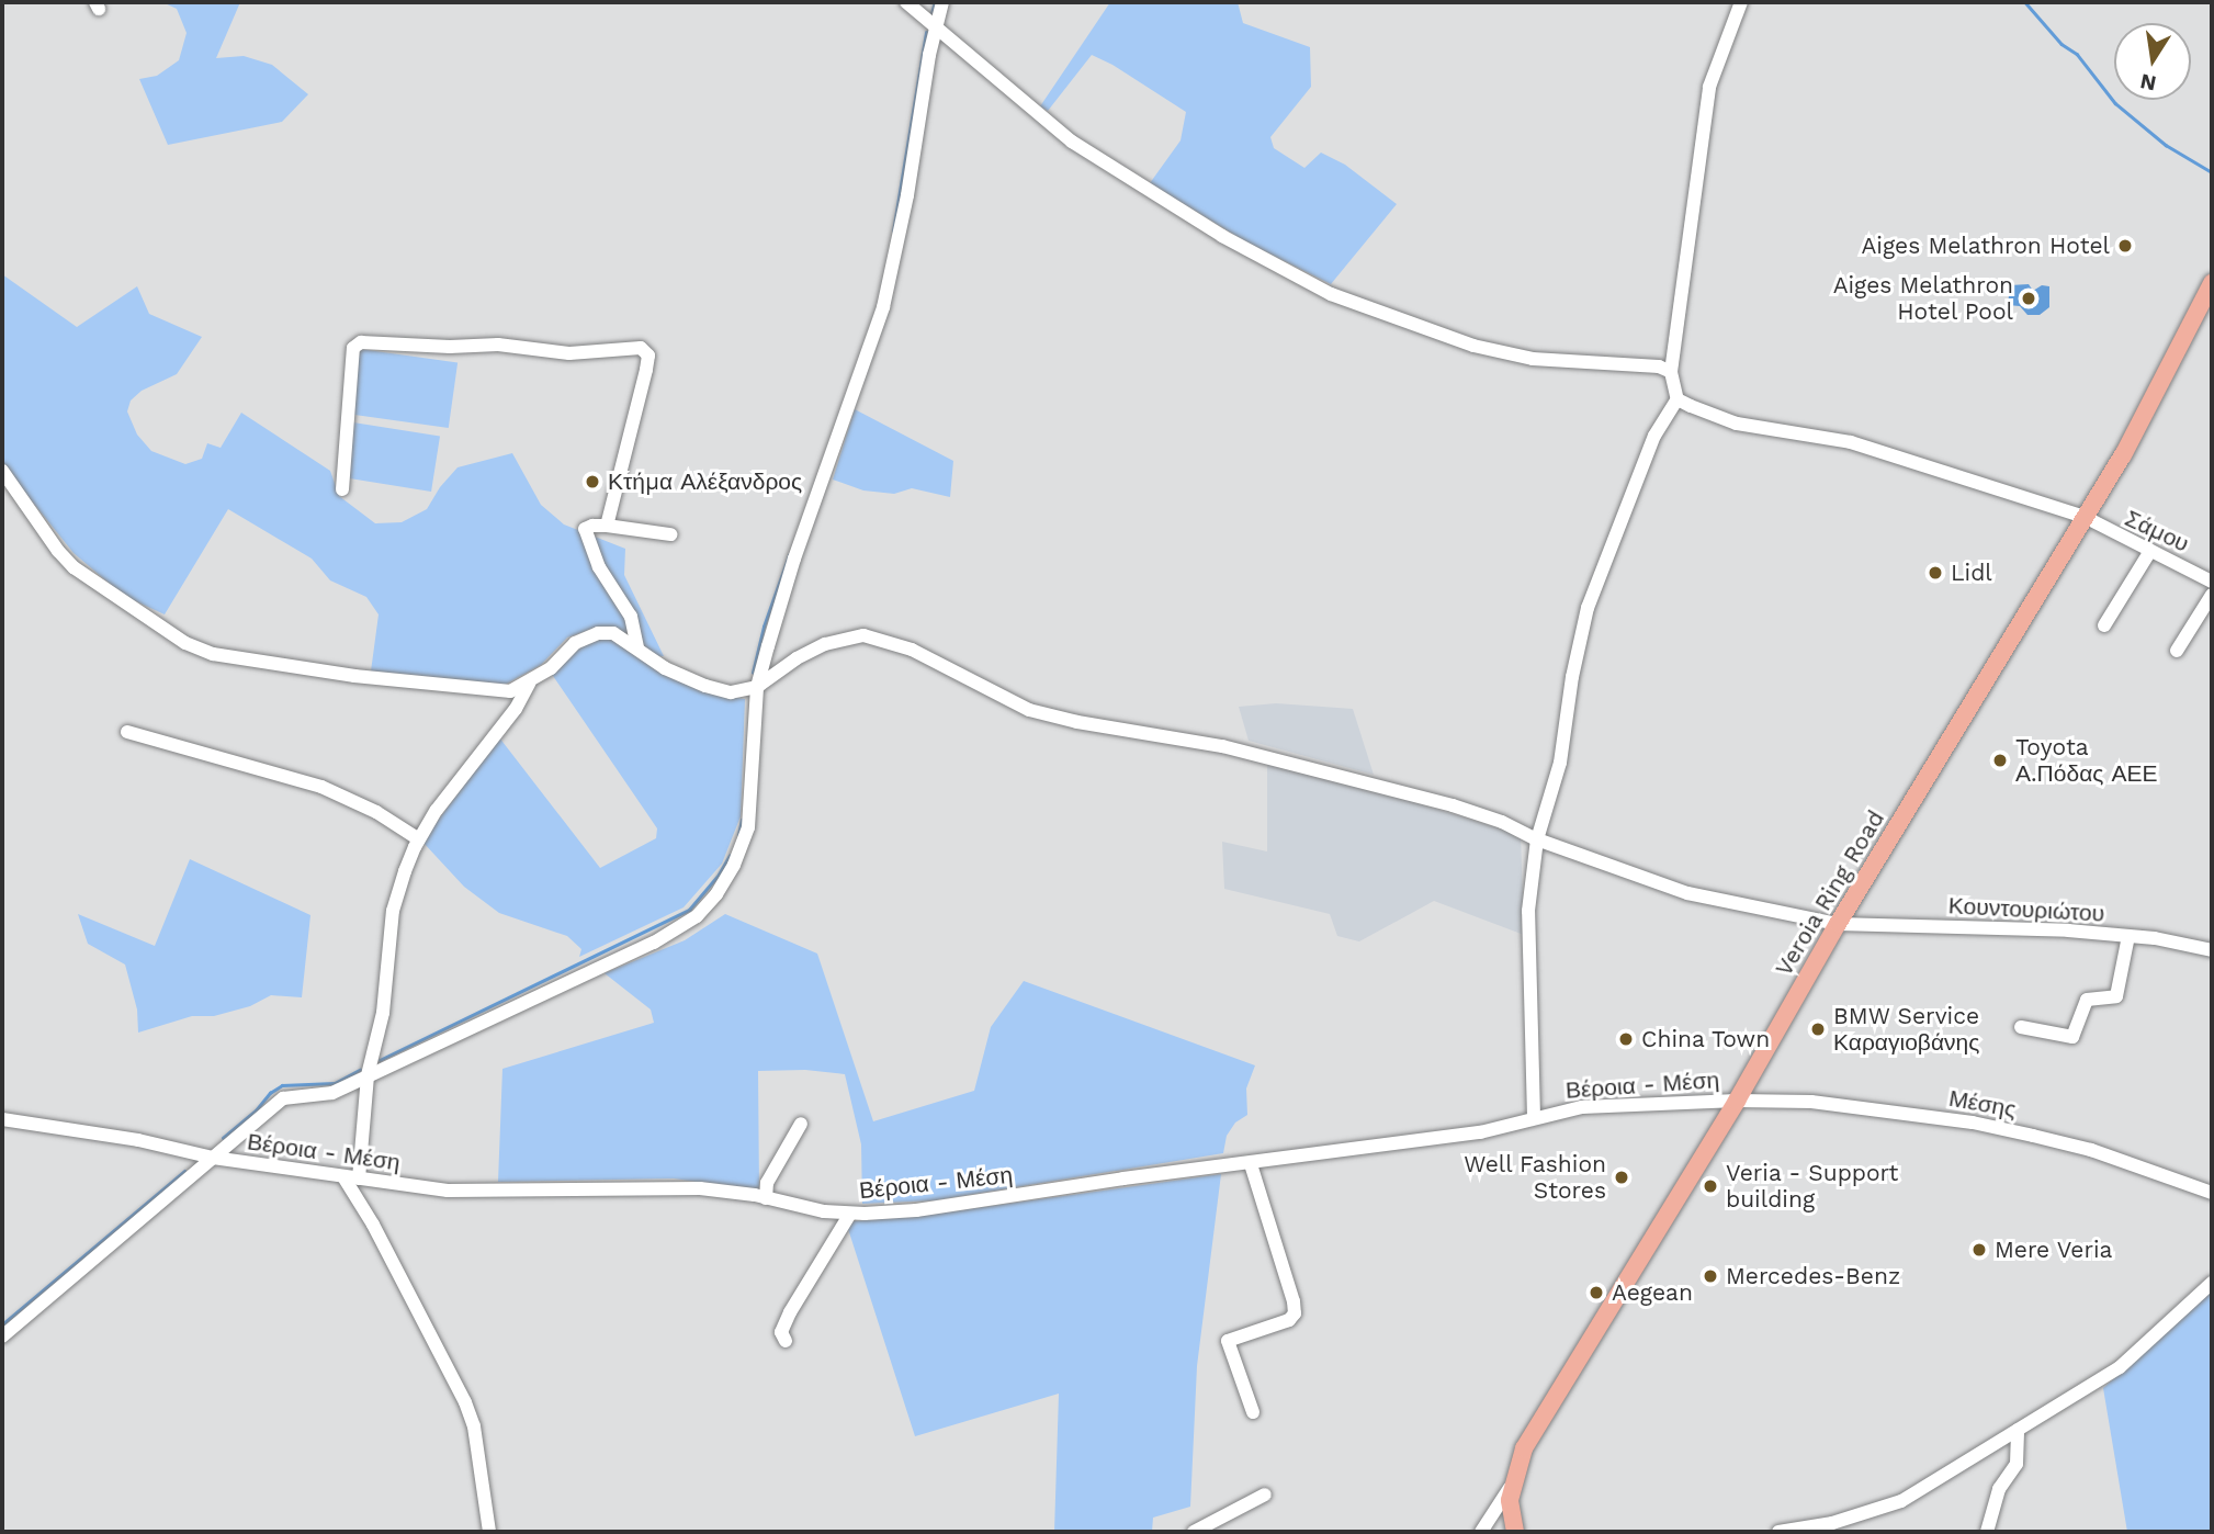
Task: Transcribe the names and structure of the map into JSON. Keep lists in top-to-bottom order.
{
  "streets": {
    "main road": ["Verοia Ring Road"],
    "street": [
      "Σάμου",
      "Κουντουριώτου",
      "Βέροια - Μέση",
      "Μέσης"
    ]
  },
  "crossings": [
    ["Σάμου", "Verοia Ring Road"],
    ["Verοia Ring Road", "Κουντουριώτου"],
    ["Verοia Ring Road", "Βέροια - Μέση"],
    ["Verοia Ring Road", "Μέσης"],
    ["Βέροια - Μέση", "Μέσης"]
  ],
  "places": [
    "Aiges Melathron Hotel",
    "Aiges Melathron Hotel Pool",
    "Κτήμα Αλέξανδρος",
    "Lidl",
    "Toyota Α.Πόδας ΑΕΕ",
    "BMW Service Καραγιοβάνης",
    "China Town",
    "Well Fashion Stores",
    "Veria - Support building",
    "Mere Veria",
    "Mercedes-Benz",
    "Aegean"
  ],
  "north": "bottom"
}
